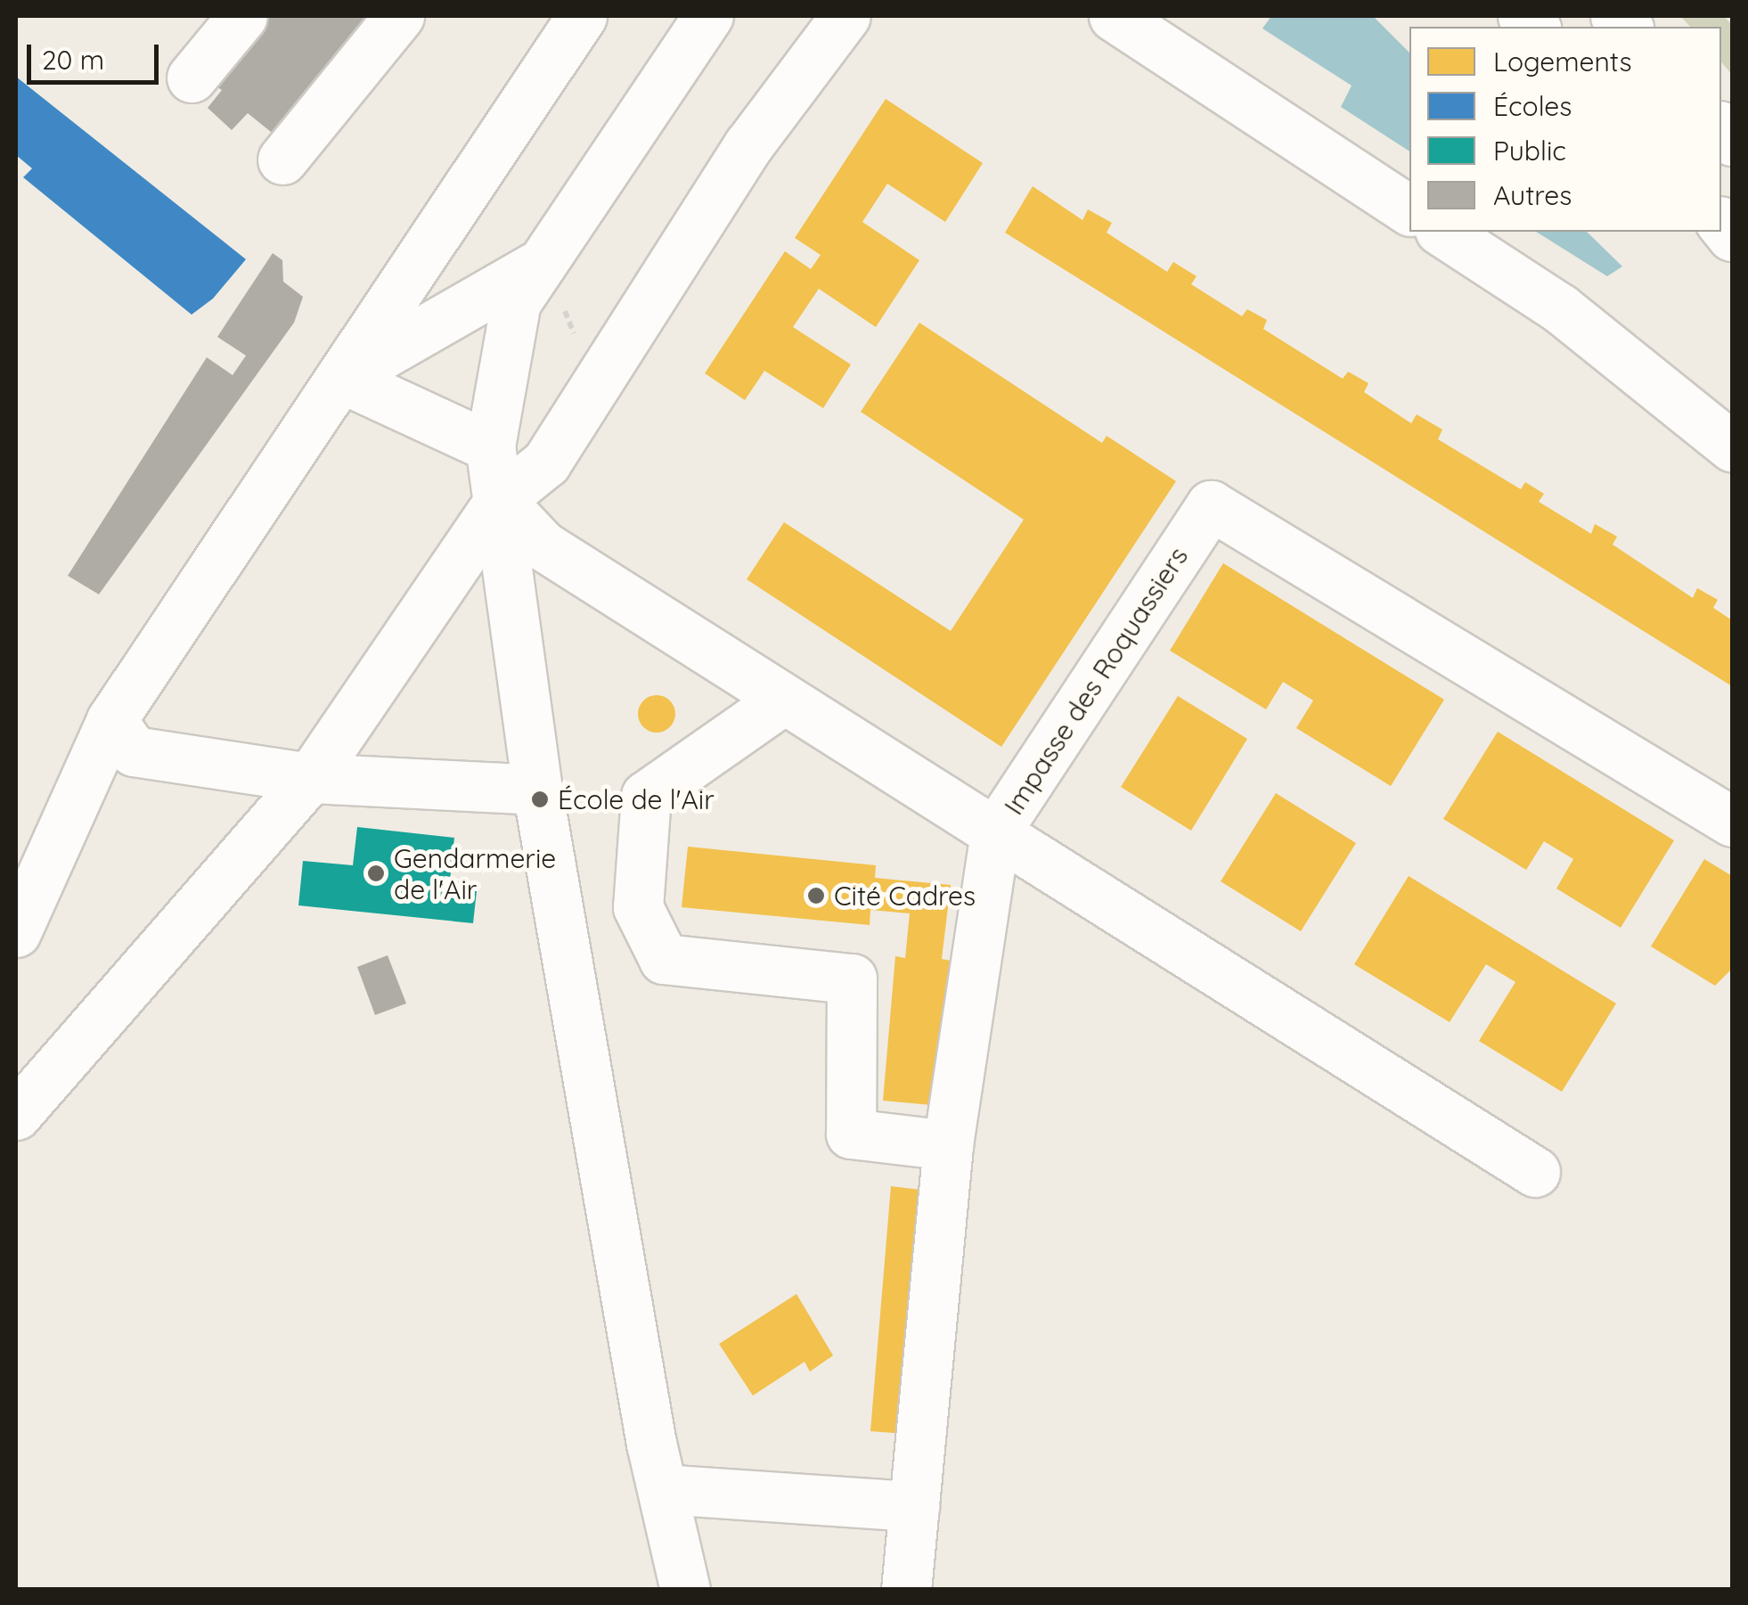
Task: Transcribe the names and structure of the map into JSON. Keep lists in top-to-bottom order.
{
  "streets": {
    "main road": ["Impasse des Roquassiers"]
  },
  "places": ["École de l'Air", "Gendarmerie de l'Air", "Cité Cadres"],
  "legend": [
    "Logements",
    "Écoles",
    "Public",
    "Autres"
  ],
  "scale_bar": "20 m"
}
